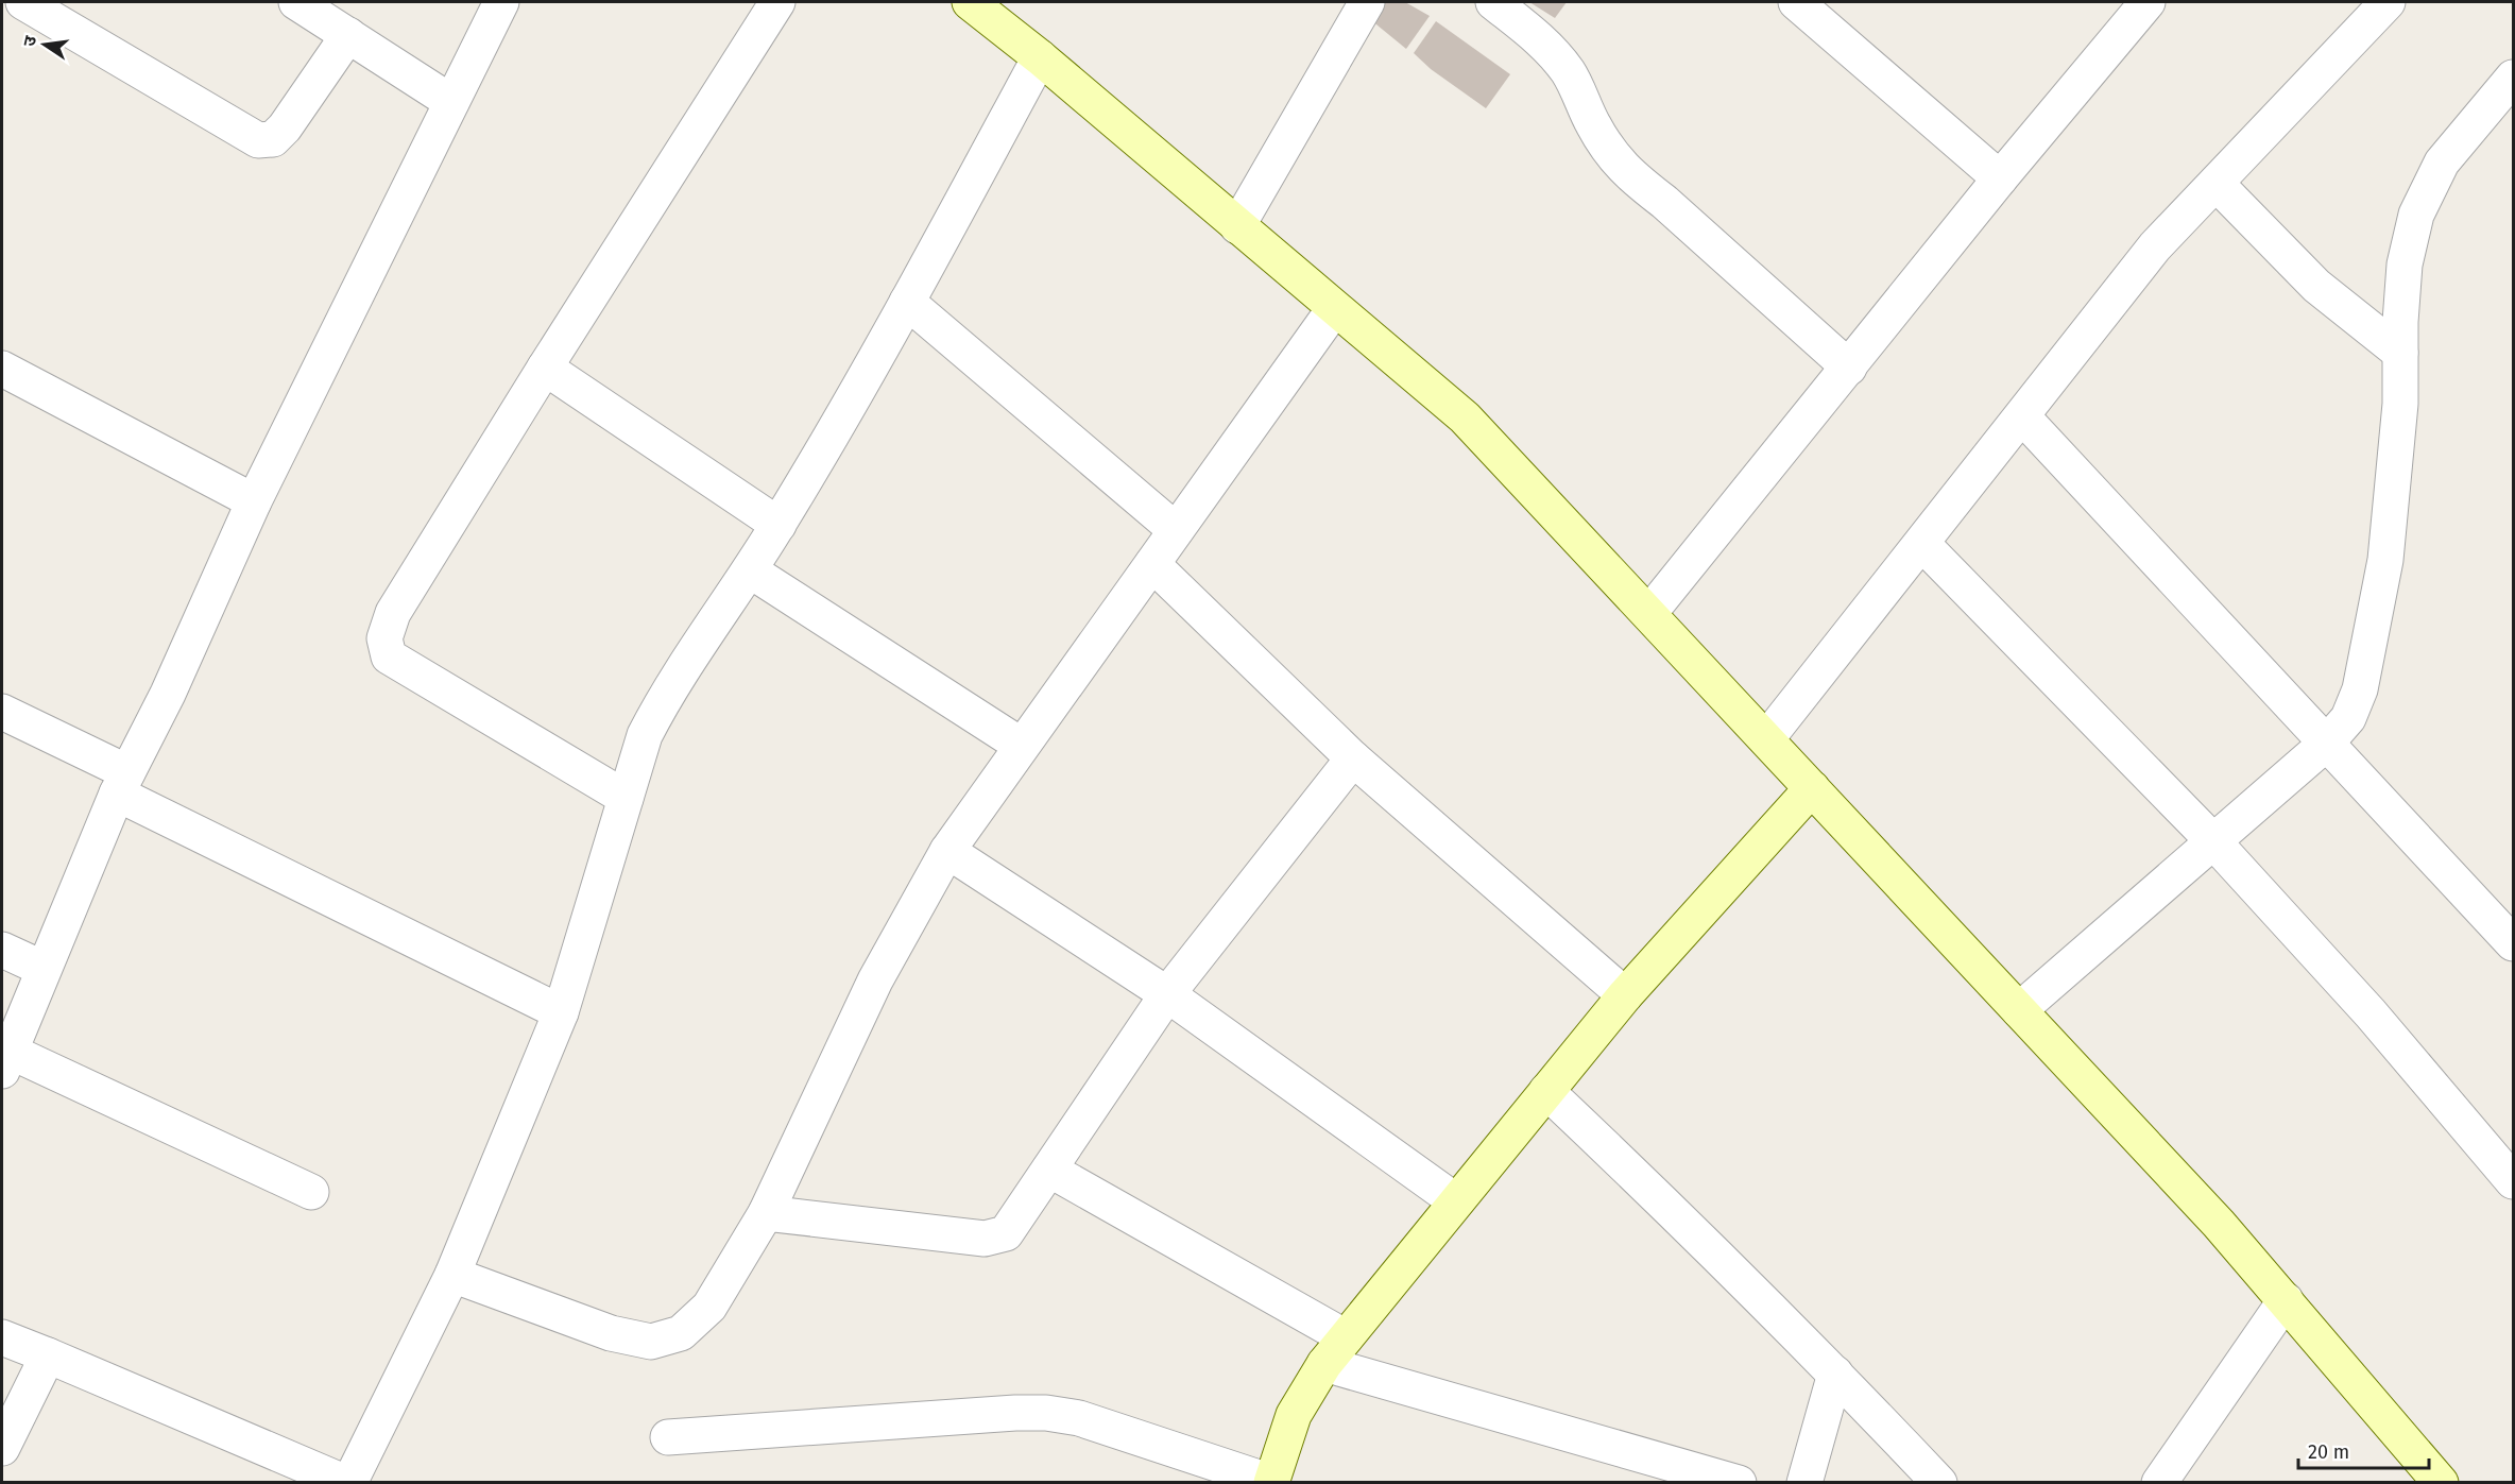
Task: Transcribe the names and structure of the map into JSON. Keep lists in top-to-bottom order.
{
  "scale_bar": "20 m",
  "north": "left"
}
